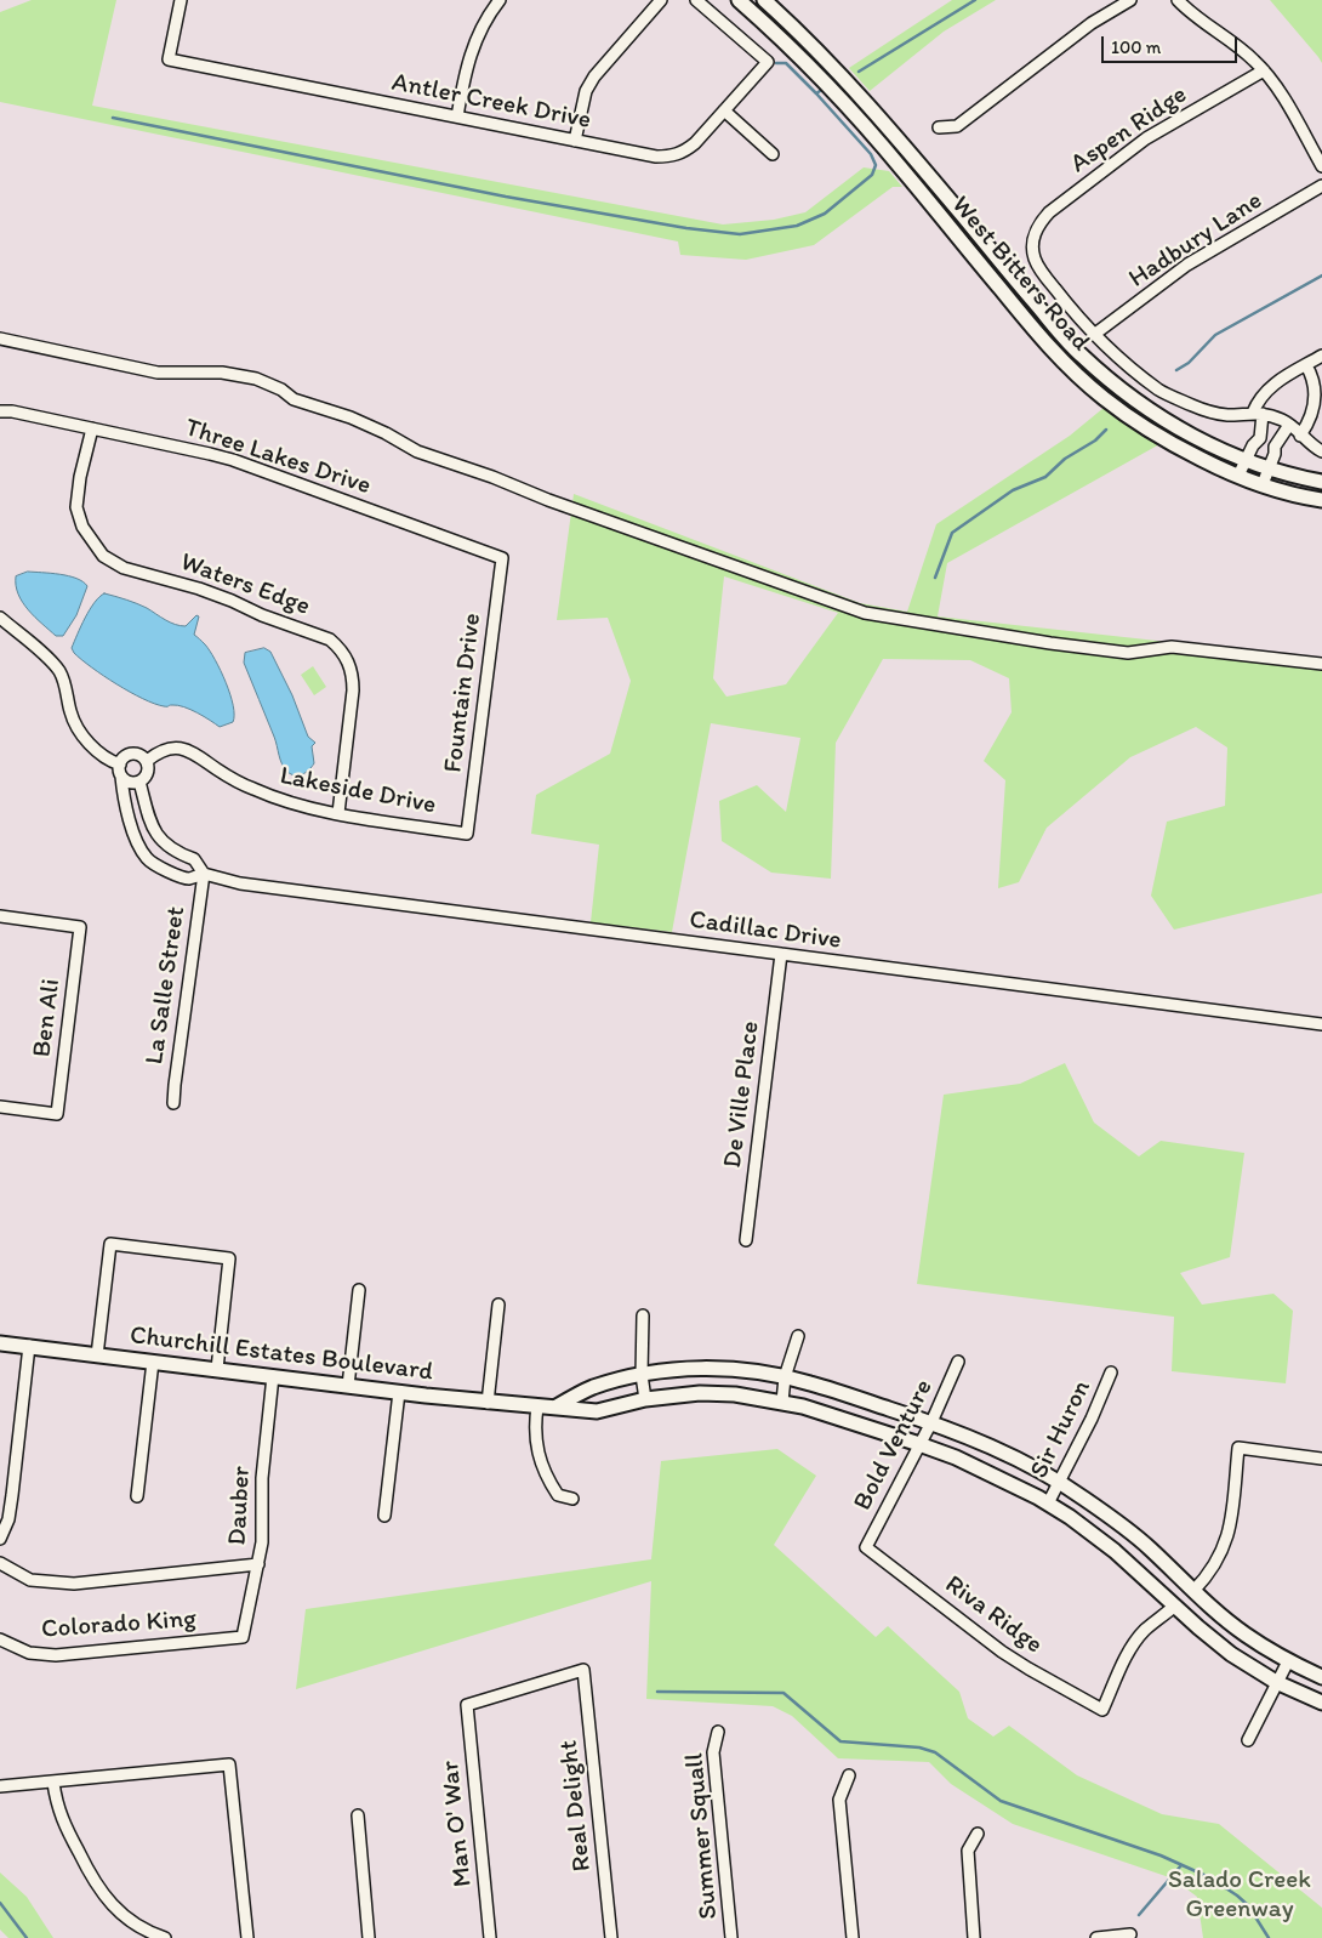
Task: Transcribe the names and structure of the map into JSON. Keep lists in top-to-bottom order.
{
  "streets": {
    "street": [
      "Antler Creek Drive",
      "Aspen Ridge",
      "Hadbury Lane",
      "West Bitters Road",
      "Three Lakes Drive",
      "Waters Edge",
      "Fountain Drive",
      "Lakeside Drive",
      "Cadillac Drive",
      "La Salle Street",
      "Ben Ali",
      "De Ville Place",
      "Churchill Estates Boulevard",
      "Sir Huron",
      "Bold Venture",
      "Dauber",
      "Riva Ridge",
      "Colorado King",
      "Real Delight",
      "Man O' War",
      "Summer Squall"
    ]
  },
  "crossings": [
    ["Aspen Ridge", "Hadbury Lane"],
    ["Three Lakes Drive", "Waters Edge"],
    ["Three Lakes Drive", "Fountain Drive"],
    ["Waters Edge", "Lakeside Drive"],
    ["Fountain Drive", "Lakeside Drive"],
    ["Cadillac Drive", "La Salle Street"],
    ["Cadillac Drive", "De Ville Place"],
    ["Churchill Estates Boulevard", "Sir Huron"],
    ["Churchill Estates Boulevard", "Bold Venture"],
    ["Churchill Estates Boulevard", "Dauber"],
    ["Churchill Estates Boulevard", "Riva Ridge"],
    ["Bold Venture", "Riva Ridge"],
    ["Dauber", "Colorado King"],
    ["Real Delight", "Man O' War"]
  ],
  "parks": ["Salado Creek Greenway"],
  "scale_bar": "100 m"
}
